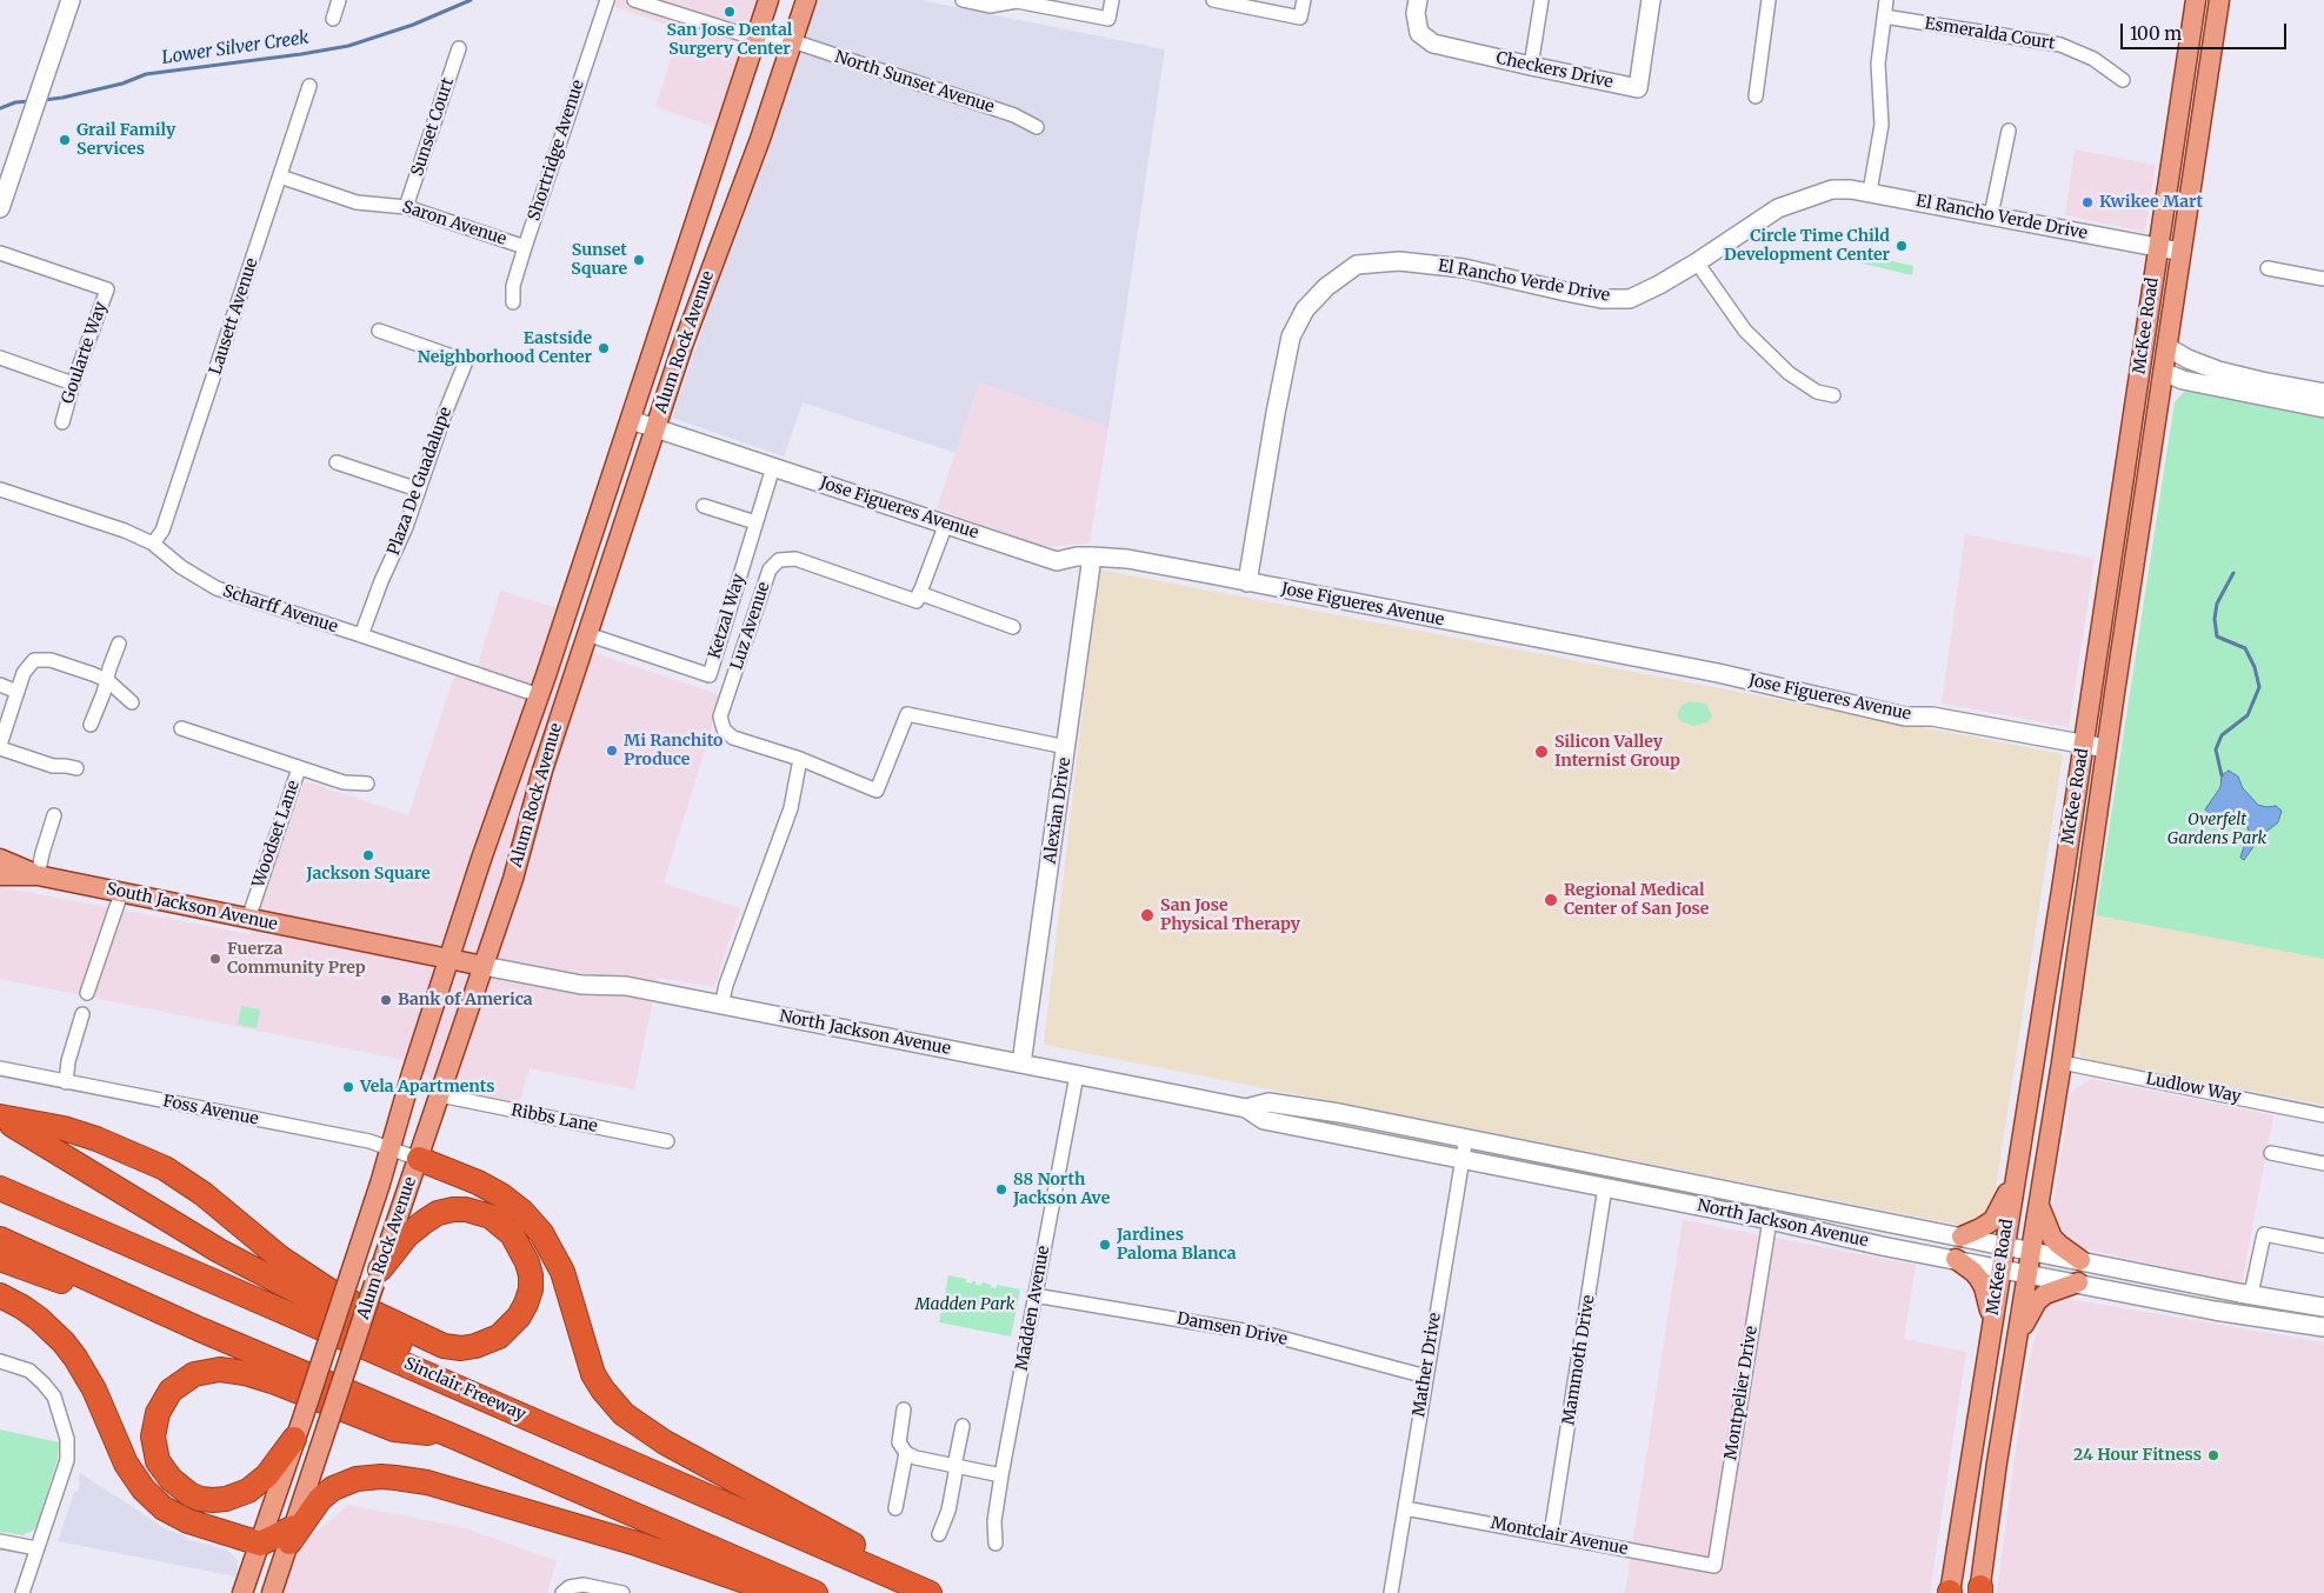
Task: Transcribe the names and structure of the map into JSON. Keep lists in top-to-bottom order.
{
  "streets": {
    "highway": ["Sinclair Freeway"],
    "main road": ["McKee Road", "Alum Rock Avenue", "South Jackson Avenue"],
    "street": [
      "Esmeralda Court",
      "Checkers Drive",
      "North Sunset Avenue",
      "Sunset Court",
      "Shortridge Avenue",
      "El Rancho Verde Drive",
      "Saron Avenue",
      "Lausett Avenue",
      "Goularte Way",
      "Plaza De Guadalupe",
      "Jose Figueres Avenue",
      "Scharff Avenue",
      "Ketzal Way",
      "Luz Avenue",
      "Alexian Drive",
      "Woodset Lane",
      "North Jackson Avenue",
      "Ludlow Way",
      "Foss Avenue",
      "Ribbs Lane",
      "Madden Avenue",
      "Damsen Drive",
      "Mammoth Drive",
      "Mather Drive",
      "Montpelier Drive",
      "Montclair Avenue"
    ]
  },
  "crossings": [
    ["North Sunset Avenue", "Alum Rock Avenue"],
    ["Sunset Court", "Saron Avenue"],
    ["Shortridge Avenue", "Saron Avenue"],
    ["El Rancho Verde Drive", "McKee Road"],
    ["El Rancho Verde Drive", "Jose Figueres Avenue"],
    ["Saron Avenue", "Lausett Avenue"],
    ["Lausett Avenue", "Scharff Avenue"],
    ["McKee Road", "Jose Figueres Avenue"],
    ["McKee Road", "North Jackson Avenue"],
    ["McKee Road", "Ludlow Way"],
    ["Alum Rock Avenue", "Jose Figueres Avenue"],
    ["Alum Rock Avenue", "Scharff Avenue"],
    ["Alum Rock Avenue", "Ketzal Way"],
    ["Alum Rock Avenue", "South Jackson Avenue"],
    ["Alum Rock Avenue", "North Jackson Avenue"],
    ["Alum Rock Avenue", "Foss Avenue"],
    ["Alum Rock Avenue", "Ribbs Lane"],
    ["Plaza De Guadalupe", "Scharff Avenue"],
    ["Jose Figueres Avenue", "Ketzal Way"],
    ["Jose Figueres Avenue", "Alexian Drive"],
    ["Luz Avenue", "Alexian Drive"],
    ["Alexian Drive", "North Jackson Avenue"],
    ["Woodset Lane", "South Jackson Avenue"],
    ["South Jackson Avenue", "North Jackson Avenue"],
    ["North Jackson Avenue", "Madden Avenue"],
    ["North Jackson Avenue", "Mammoth Drive"],
    ["North Jackson Avenue", "Mather Drive"],
    ["North Jackson Avenue", "Montpelier Drive"],
    ["Madden Avenue", "Damsen Drive"],
    ["Damsen Drive", "Mather Drive"],
    ["Mammoth Drive", "Montclair Avenue"],
    ["Mather Drive", "Montclair Avenue"],
    ["Montpelier Drive", "Montclair Avenue"]
  ],
  "water": ["Lower Silver Creek"],
  "parks": ["Overfelt Gardens Park", "Madden Park"],
  "places": [
    "San Jose Dental Surgery Center",
    "Grail Family Services",
    "Kwikee Mart",
    "Circle Time Child Development Center",
    "Sunset Square",
    "Eastside Neighborhood Center",
    "Mi Ranchito Produce",
    "Silicon Valley Internist Group",
    "Jackson Square",
    "Regional Medical Center of San Jose",
    "San Jose Physical Therapy",
    "Fuerza Community Prep",
    "Bank of America",
    "Vela Apartments",
    "88 North Jackson Ave",
    "Jardines Paloma Blanca",
    "24 Hour Fitness"
  ],
  "scale_bar": "100 m"
}
